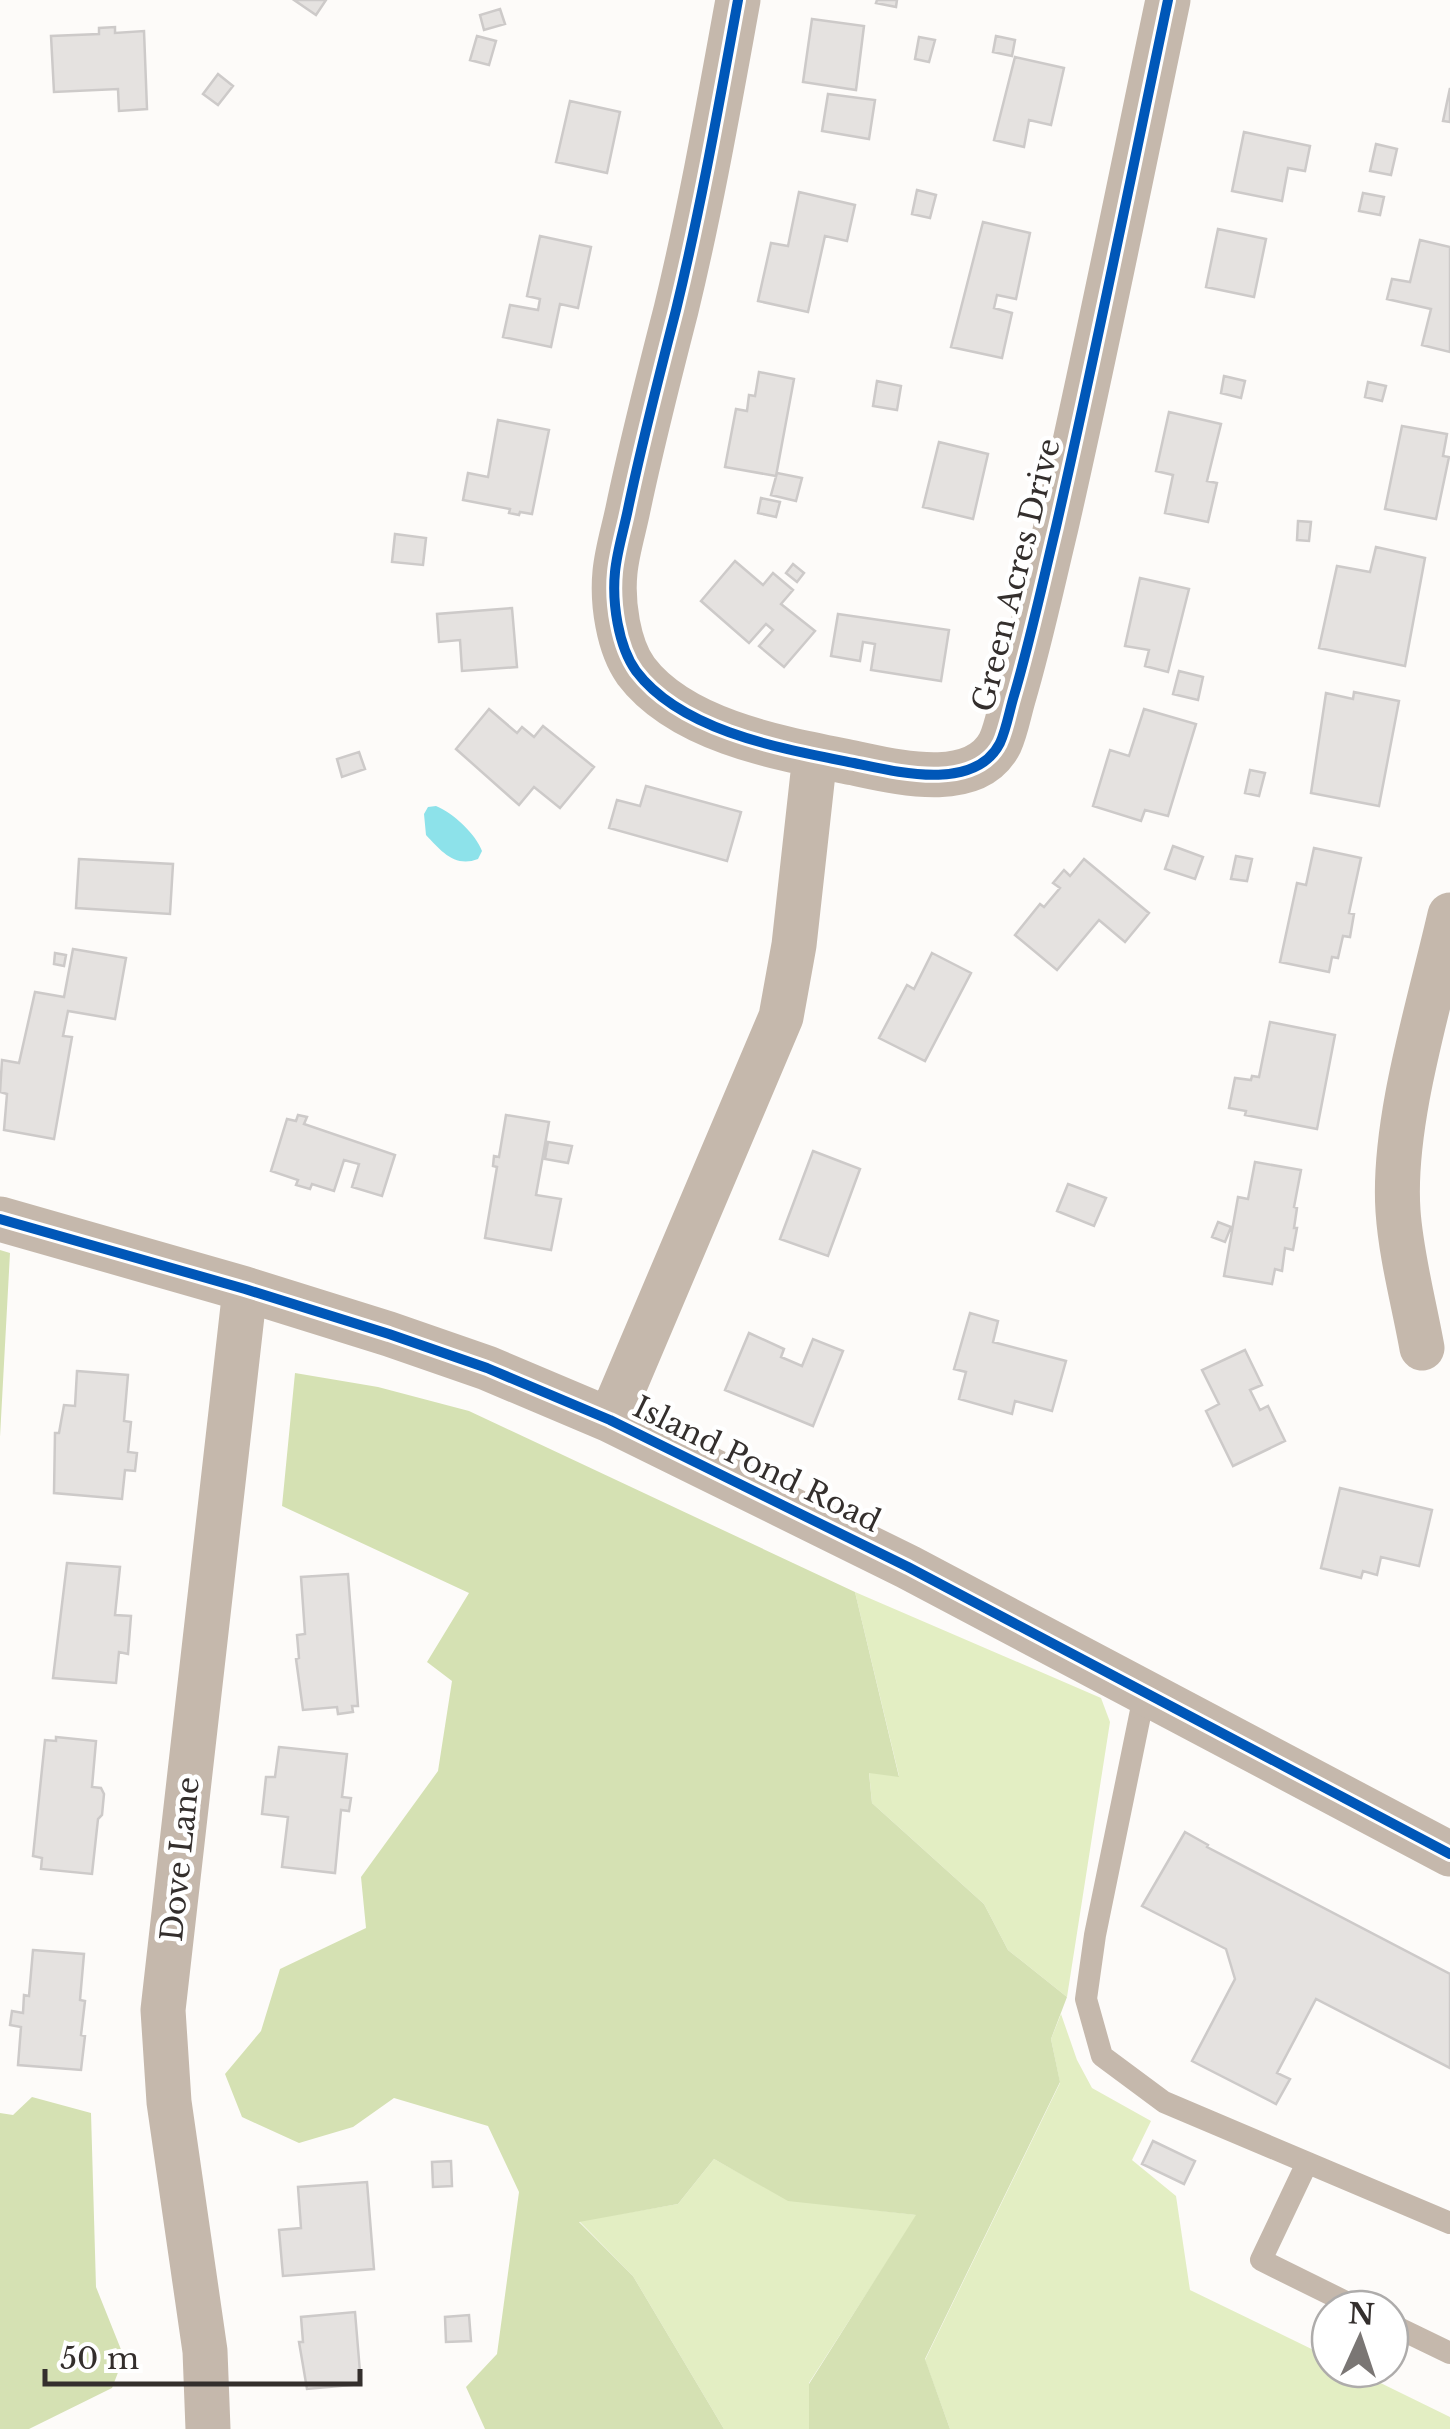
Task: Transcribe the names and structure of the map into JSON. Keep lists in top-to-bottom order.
{
  "streets": {
    "street": ["Green Acres Drive", "Island Pond Road", "Dove Lane"]
  },
  "crossings": [
    ["Island Pond Road", "Dove Lane"]
  ],
  "scale_bar": "50 m",
  "north": "top"
}
